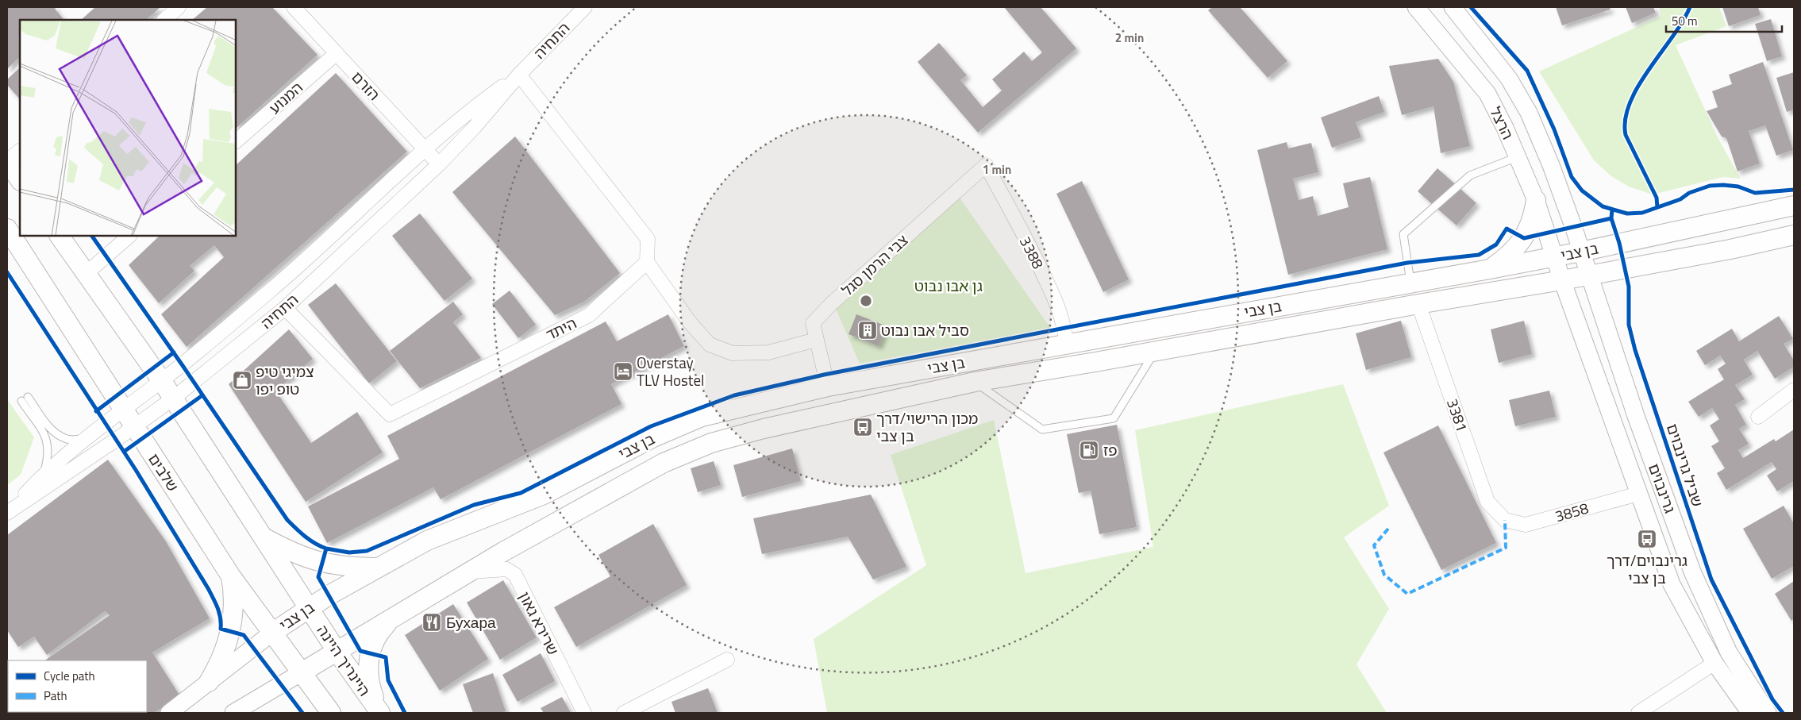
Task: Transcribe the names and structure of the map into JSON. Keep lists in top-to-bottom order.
{
  "streets": {
    "main road": ["בן צבי", "שלבים", "היינריך היינה"],
    "street": [
      "התחיה",
      "הזרם",
      "המנוע",
      "הרצל",
      "3388",
      "צבי הרמן סגל",
      "היתד",
      "3381",
      "גרינבוים",
      "3858",
      "שרירא גאון"
    ],
    "cycle path": ["שביל גרינבוים"]
  },
  "crossings": [
    ["התחיה", "הזרם"],
    ["התחיה", "היתד"],
    ["התחיה", "שלבים"],
    ["הזרם", "המנוע"],
    ["הרצל", "בן צבי"],
    ["הרצל", "גרינבוים"],
    ["בן צבי", "3388"],
    ["בן צבי", "צבי הרמן סגל"],
    ["בן צבי", "3381"],
    ["בן צבי", "שלבים"],
    ["בן צבי", "גרינבוים"],
    ["בן צבי", "שרירא גאון"],
    ["בן צבי", "היינריך היינה"],
    ["3388", "צבי הרמן סגל"],
    ["3381", "3858"],
    ["גרינבוים", "3858"]
  ],
  "parks": ["גן אבו נבוט"],
  "places": {
    "building": ["סביל אבו נבוט"],
    "hotel": ["Overstay TLV Hostel"],
    "shop": ["צמיגי טיפ טופ יפו"],
    "bus stop": ["מכון הרישוי/דרך בן צבי", "גרינבוים/דרך בן צבי"],
    "fuel station": ["פז"],
    "restaurant": ["Бухара"]
  },
  "legend": ["Cycle path", "Path"],
  "scale_bar": "50 m",
  "rings": ["2 min", "1 min"]
}
